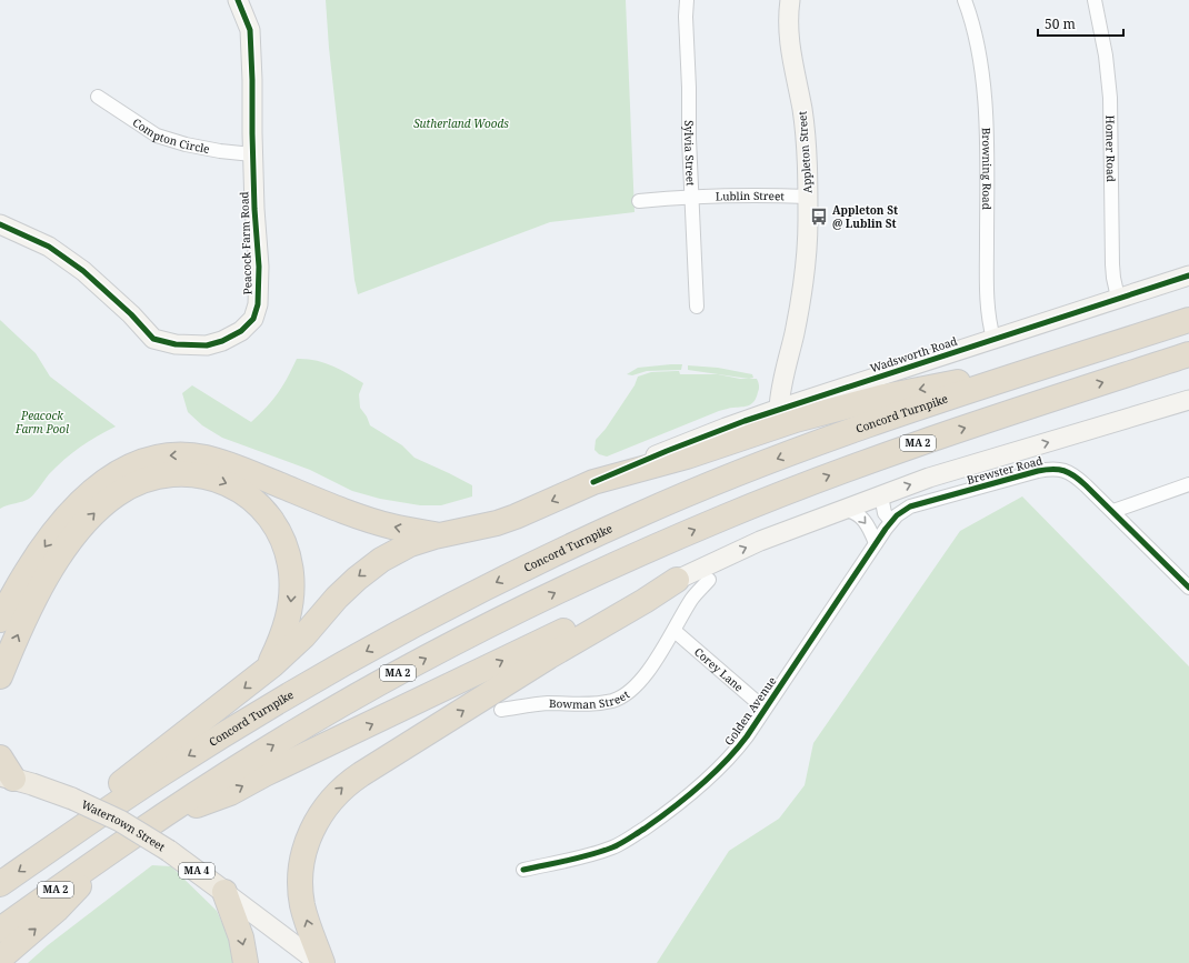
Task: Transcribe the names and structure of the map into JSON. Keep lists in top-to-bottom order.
{
  "streets": {
    "highway": ["Concord Turnpike", "MA 2"],
    "main road": [
      "Appleton Street",
      "Peacock Farm Road",
      "Wadsworth Road",
      "Watertown Street",
      "MA 4"
    ],
    "street": [
      "Compton Circle",
      "Homer Road",
      "Sylvia Street",
      "Browning Road",
      "Lublin Street",
      "Brewster Road",
      "Corey Lane",
      "Bowman Street",
      "Golden Avenue"
    ]
  },
  "crossings": [
    ["Compton Circle", "Peacock Farm Road"],
    ["Homer Road", "Wadsworth Road"],
    ["Appleton Street", "Lublin Street"],
    ["Appleton Street", "Wadsworth Road"],
    ["Sylvia Street", "Lublin Street"],
    ["Browning Road", "Wadsworth Road"],
    ["Brewster Road", "Golden Avenue"],
    ["Corey Lane", "Bowman Street"],
    ["Corey Lane", "Golden Avenue"]
  ],
  "parks": ["Sutherland Woods", "Peacock Farm Pool"],
  "places": {
    "bus stop": ["Appleton St @ Lublin St"]
  },
  "scale_bar": "50 m"
}
